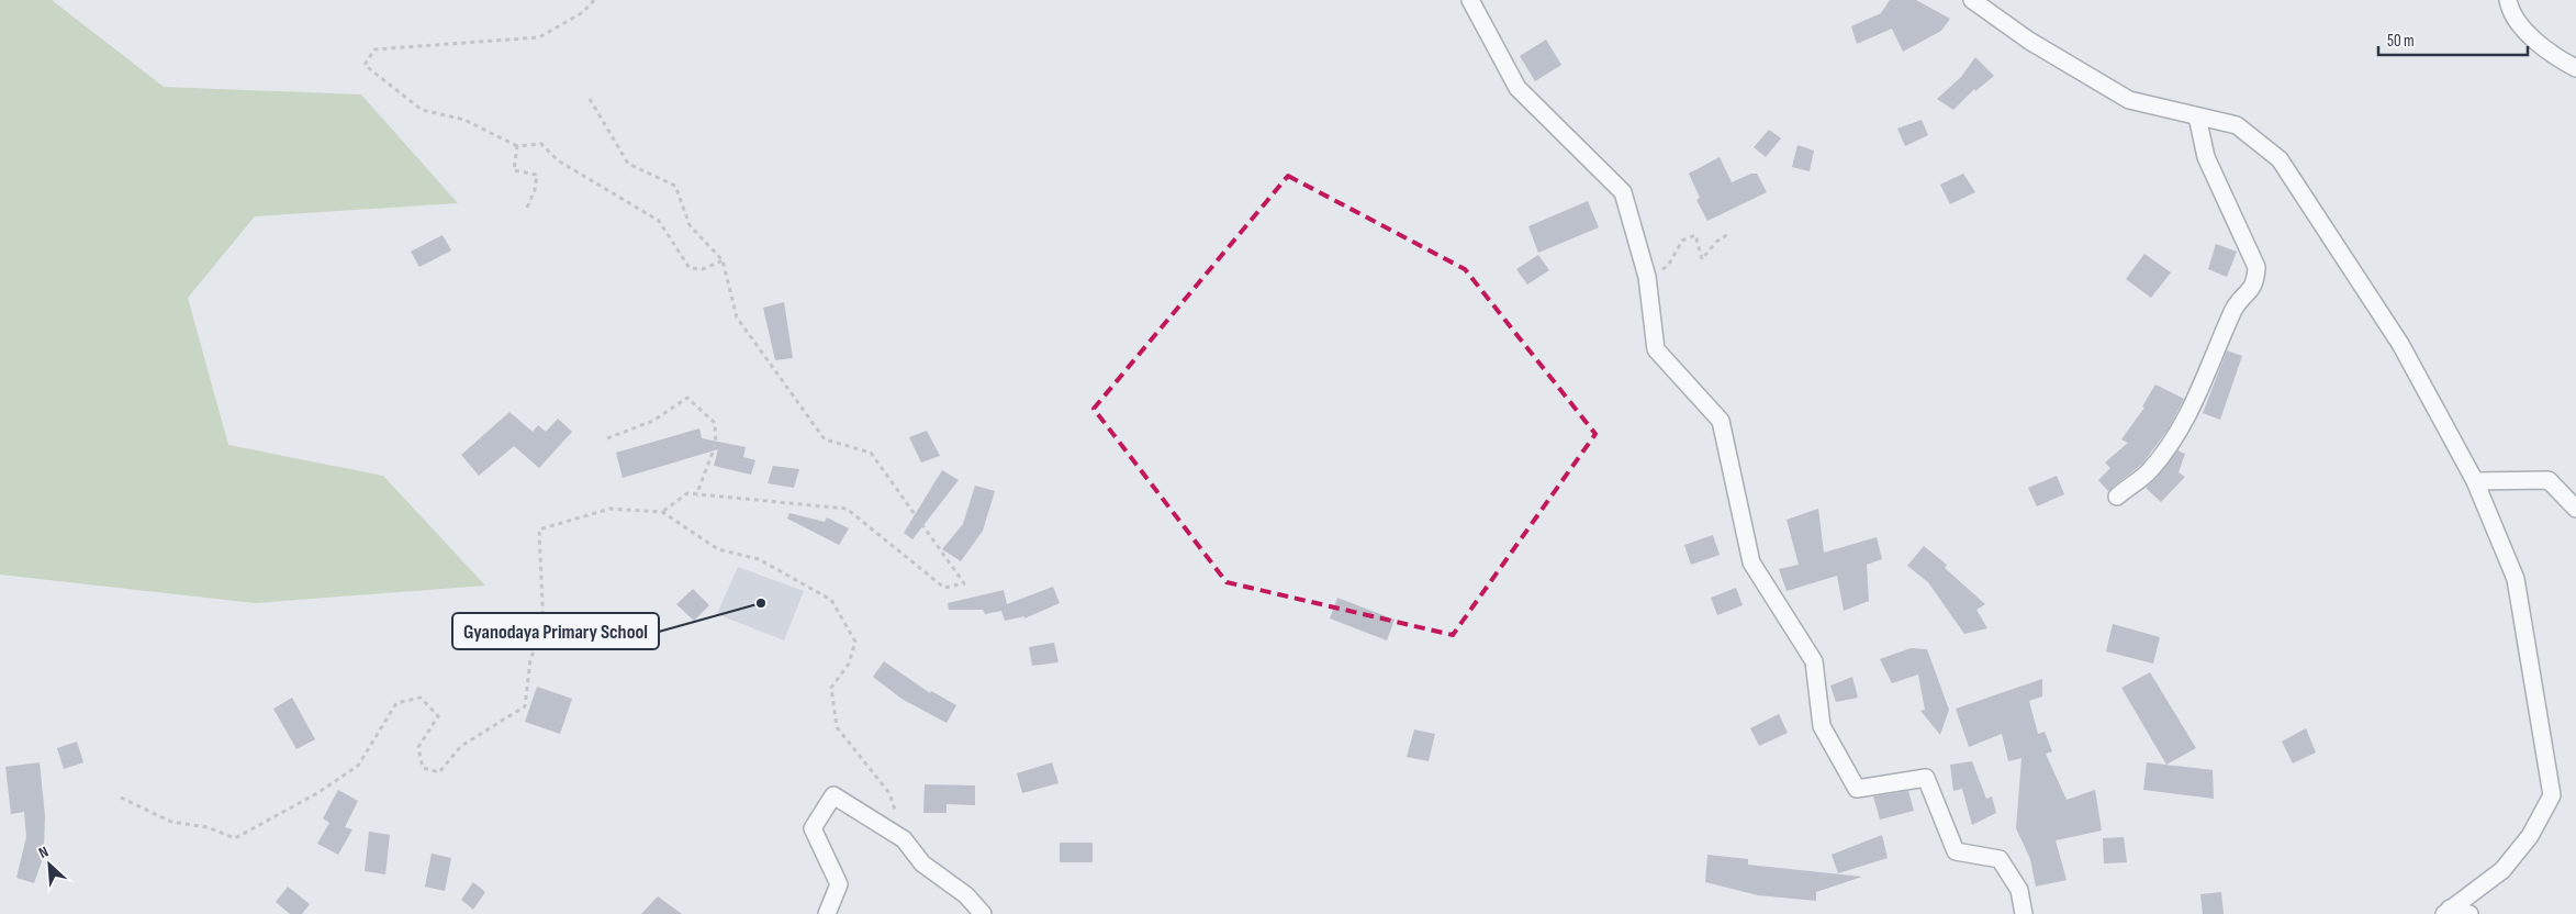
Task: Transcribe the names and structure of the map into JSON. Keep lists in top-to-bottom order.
{
  "places": ["Gyanodaya Primary School"],
  "scale_bar": "50 m",
  "north": "top left"
}
